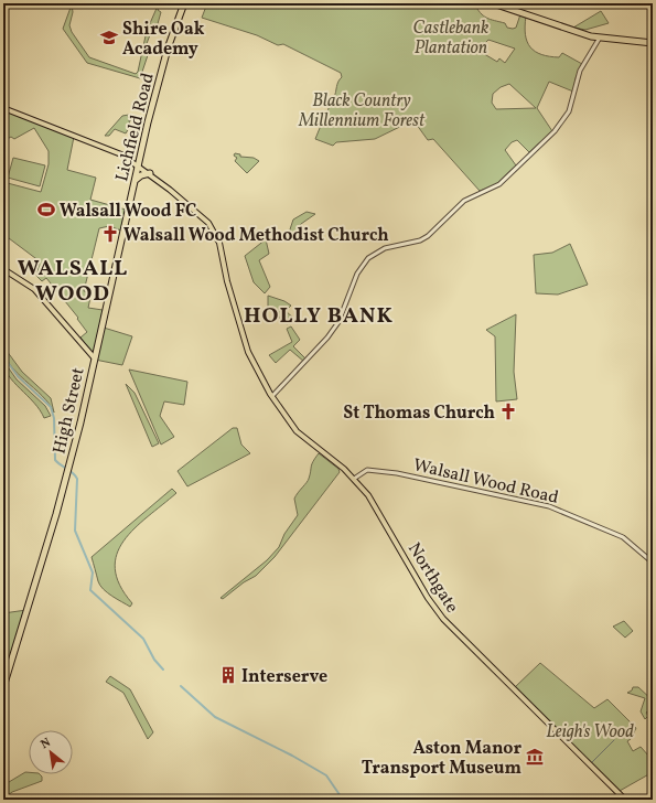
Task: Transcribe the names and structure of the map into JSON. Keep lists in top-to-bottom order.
{
  "streets": {
    "highway": ["Lichfield Road", "High Street"],
    "main road": ["Northgate"],
    "street": ["Walsall Wood Road"]
  },
  "crossings": [
    ["Lichfield Road", "High Street"],
    ["Lichfield Road", "Northgate"],
    ["Walsall Wood Road", "Northgate"]
  ],
  "districts": ["WALSALL WOOD", "HOLLY BANK"],
  "parks": ["Castlebank Plantation", "Black Country Millennium Forest", "Leigh's Wood"],
  "places": {
    "school or university": ["Shire Oak Academy"],
    "sports": ["Walsall Wood FC"],
    "church": ["Walsall Wood Methodist Church", "St Thomas Church"],
    "building": ["Interserve"],
    "museum": ["Aston Manor Transport Museum"]
  },
  "north": "top left"
}
